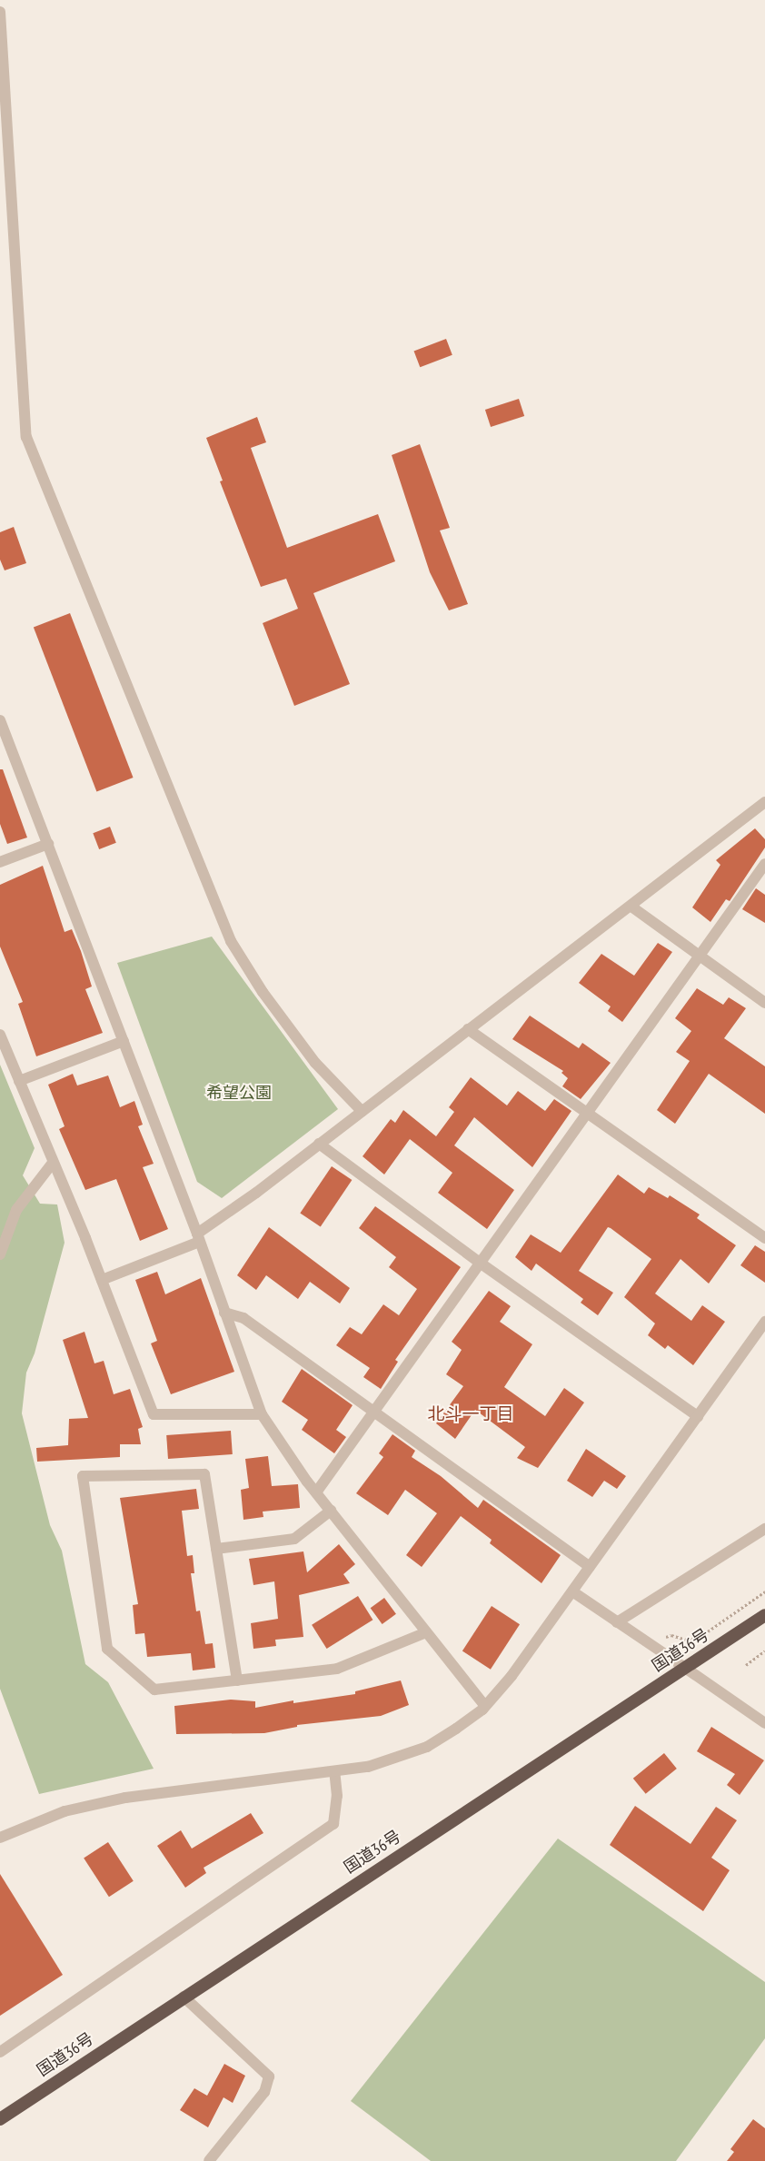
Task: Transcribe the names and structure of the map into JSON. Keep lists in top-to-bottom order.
{
  "streets": {
    "highway": ["国道36号"]
  },
  "districts": ["北斗一丁目"],
  "parks": ["希望公園"]
}
